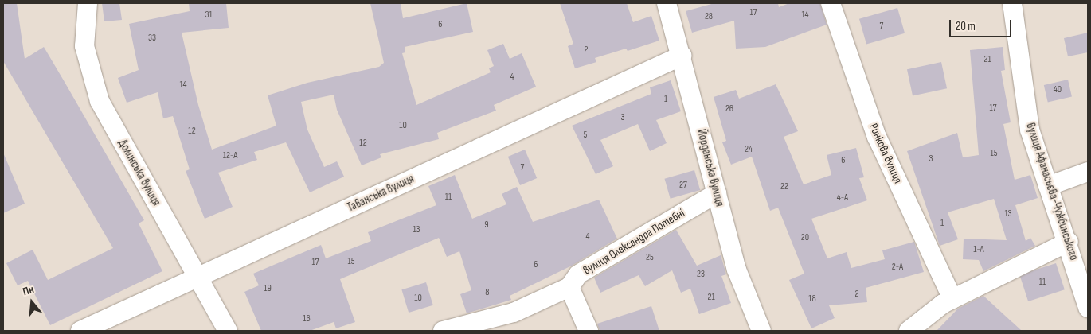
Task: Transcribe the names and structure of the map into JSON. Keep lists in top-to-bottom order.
{
  "streets": {
    "street": [
      "Ринкова вулиця",
      "Йорданська вулиця",
      "Долинська вулиця",
      "вулиця Афанасьєва-Чужбинського",
      "Таванська вулиця",
      "вулиця Олександра Потебні"
    ]
  },
  "crossings": [
    ["Йорданська вулиця", "Таванська вулиця"],
    ["Йорданська вулиця", "вулиця Олександра Потебні"],
    ["Долинська вулиця", "Таванська вулиця"]
  ],
  "house_numbers": [
    "17",
    "31",
    "14",
    "28",
    "6",
    "7",
    "33",
    "2",
    "21",
    "4",
    "14",
    "40",
    "1",
    "17",
    "26",
    "3",
    "10",
    "12",
    "5",
    "12",
    "24",
    "15",
    "12-А",
    "3",
    "6",
    "7",
    "27",
    "22",
    "11",
    "4-А",
    "13",
    "1",
    "9",
    "13",
    "4",
    "20",
    "1-А",
    "25",
    "15",
    "17",
    "6",
    "2-А",
    "23",
    "11",
    "19",
    "8",
    "2",
    "21",
    "10",
    "18",
    "16"
  ],
  "scale_bar": "20 m",
  "north": "top"
}
